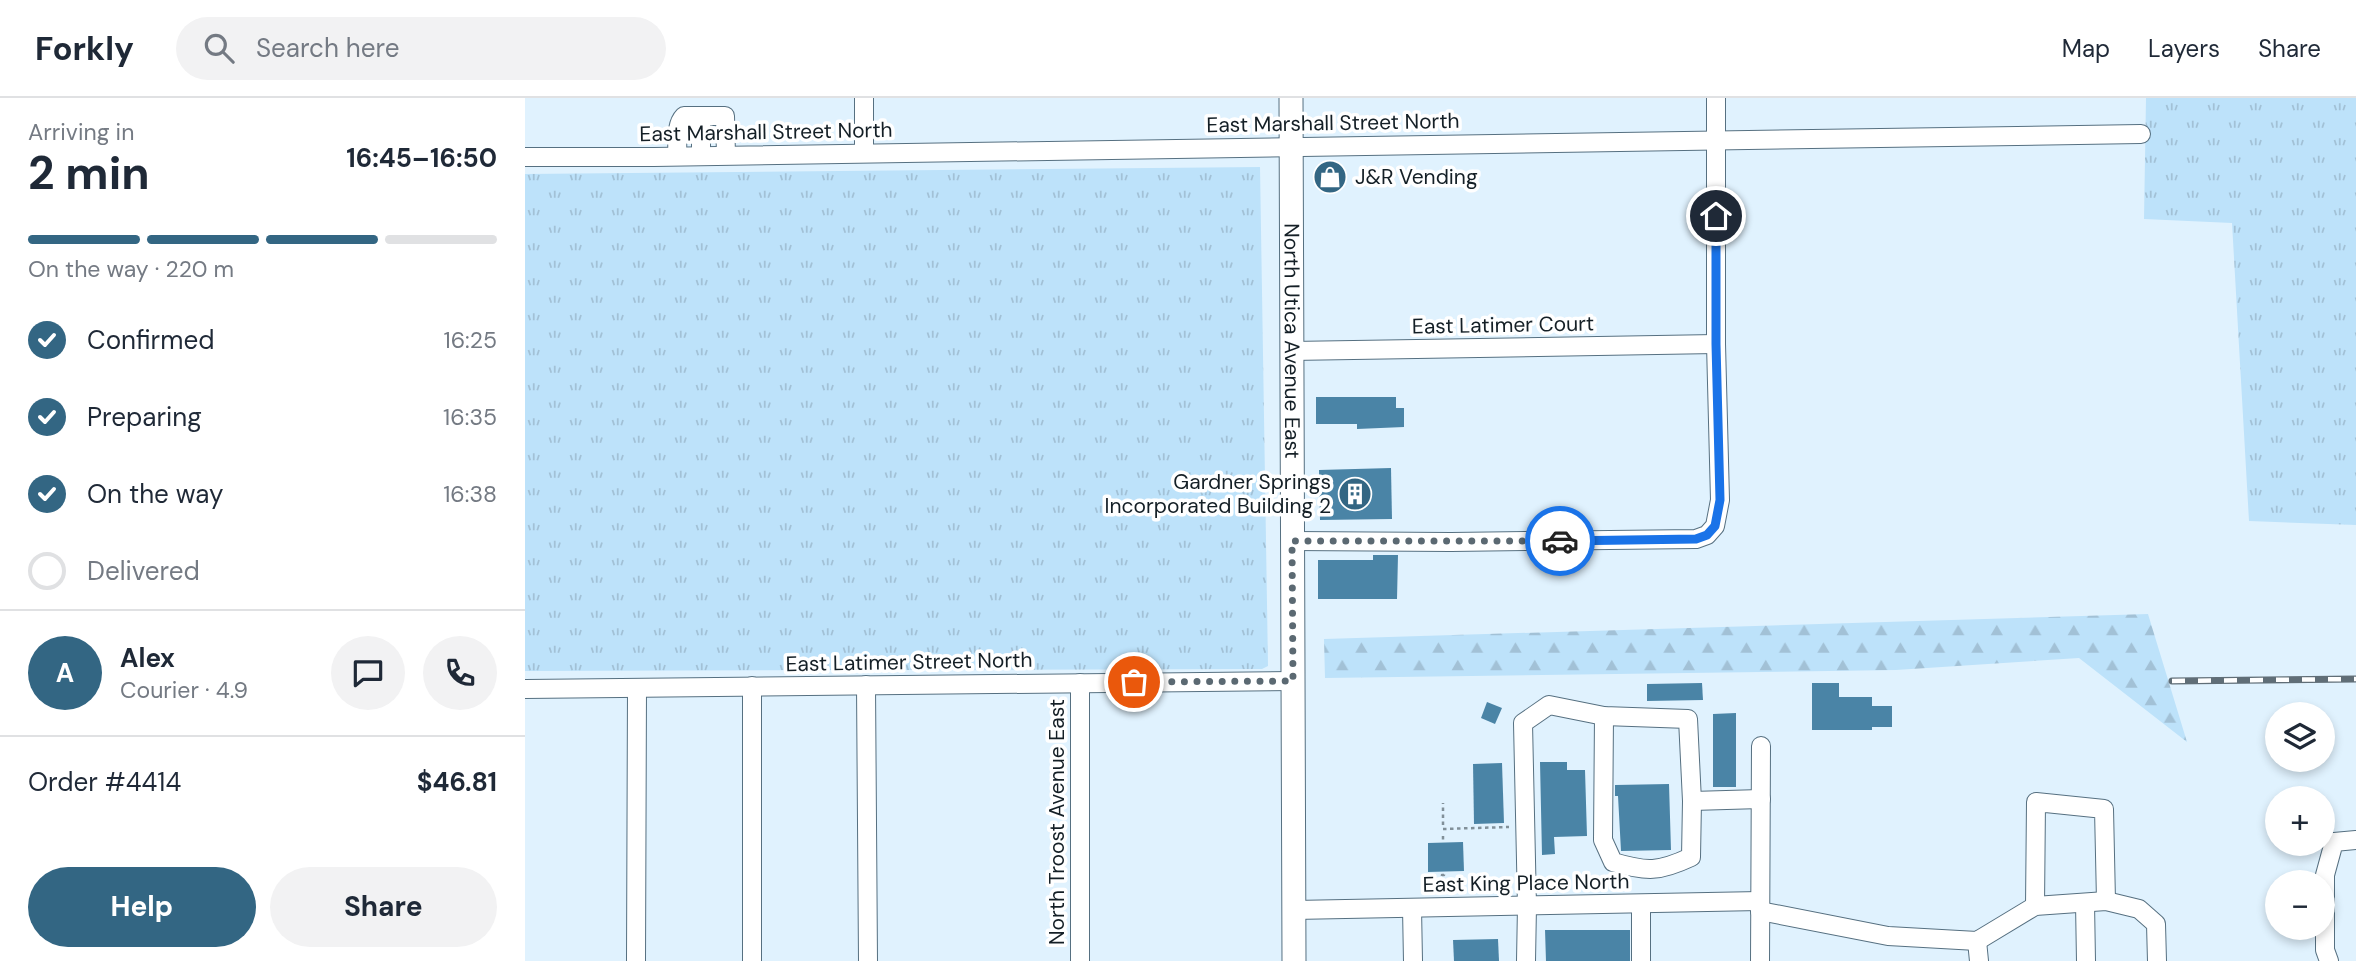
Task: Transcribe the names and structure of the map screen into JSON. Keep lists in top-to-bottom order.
{
  "streets": {
    "main road": ["North Utica Avenue East"],
    "street": [
      "East Marshall Street North",
      "East Latimer Court",
      "East Latimer Street North",
      "North Troost Avenue East",
      "East King Place North"
    ]
  },
  "crossings": [
    ["East Marshall Street North", "North Utica Avenue East"],
    ["East Latimer Court", "North Utica Avenue East"],
    ["North Utica Avenue East", "East Latimer Street North"],
    ["North Utica Avenue East", "East King Place North"],
    ["East Latimer Street North", "North Troost Avenue East"]
  ],
  "places": {
    "shop": ["J&R Vending"],
    "building": ["Gardner Springs Incorporated Building 2"]
  },
  "page": {
    "header": "Forkly",
    "search": "Search here",
    "nav": ["Map", "Layers", "Share"],
    "heading": ["2 min", "Arriving in", "16:45–16:50"],
    "panel": [
      "Alex",
      "Courier · 4.9",
      "Order #4414",
      "$46.81"
    ],
    "bar": "On the way · 220 m",
    "list": [
      ["Confirmed", "16:25"],
      ["Preparing", "16:35"],
      ["On the way", "16:38"],
      "Delivered"
    ],
    "round": "A",
    "map_buttons": ["+", "−"],
    "buttons": ["Help", "Share"]
  }
}
